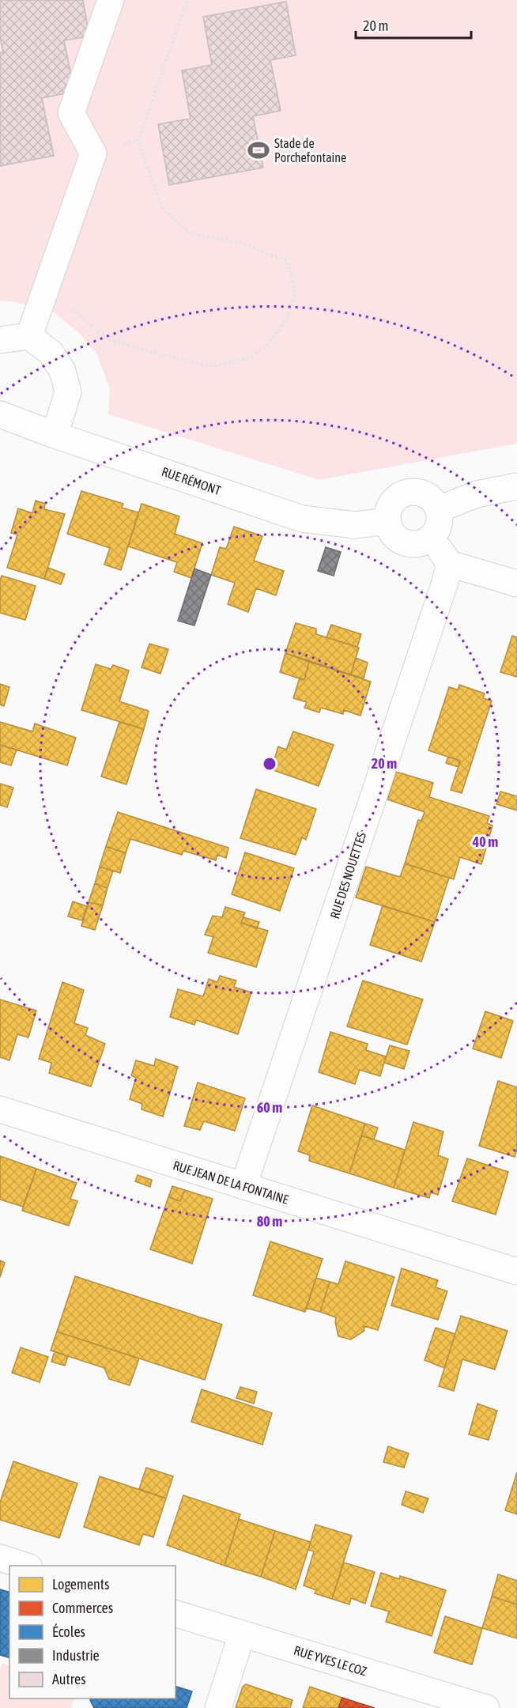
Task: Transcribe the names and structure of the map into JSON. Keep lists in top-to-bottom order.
{
  "streets": {
    "street": [
      "RUE RÉMONT",
      "RUE DES NOUETTES",
      "RUE JEAN DE LA FONTAINE",
      "RUE YVES LE COZ"
    ]
  },
  "crossings": [
    ["RUE DES NOUETTES", "RUE JEAN DE LA FONTAINE"]
  ],
  "places": {
    "sports": ["Stade de Porchefontaine"]
  },
  "legend": [
    "Logements",
    "Commerces",
    "Écoles",
    "Industrie",
    "Autres"
  ],
  "scale_bar": "20 m",
  "rings": [
    "20 m",
    "40 m",
    "60 m",
    "80 m"
  ]
}
